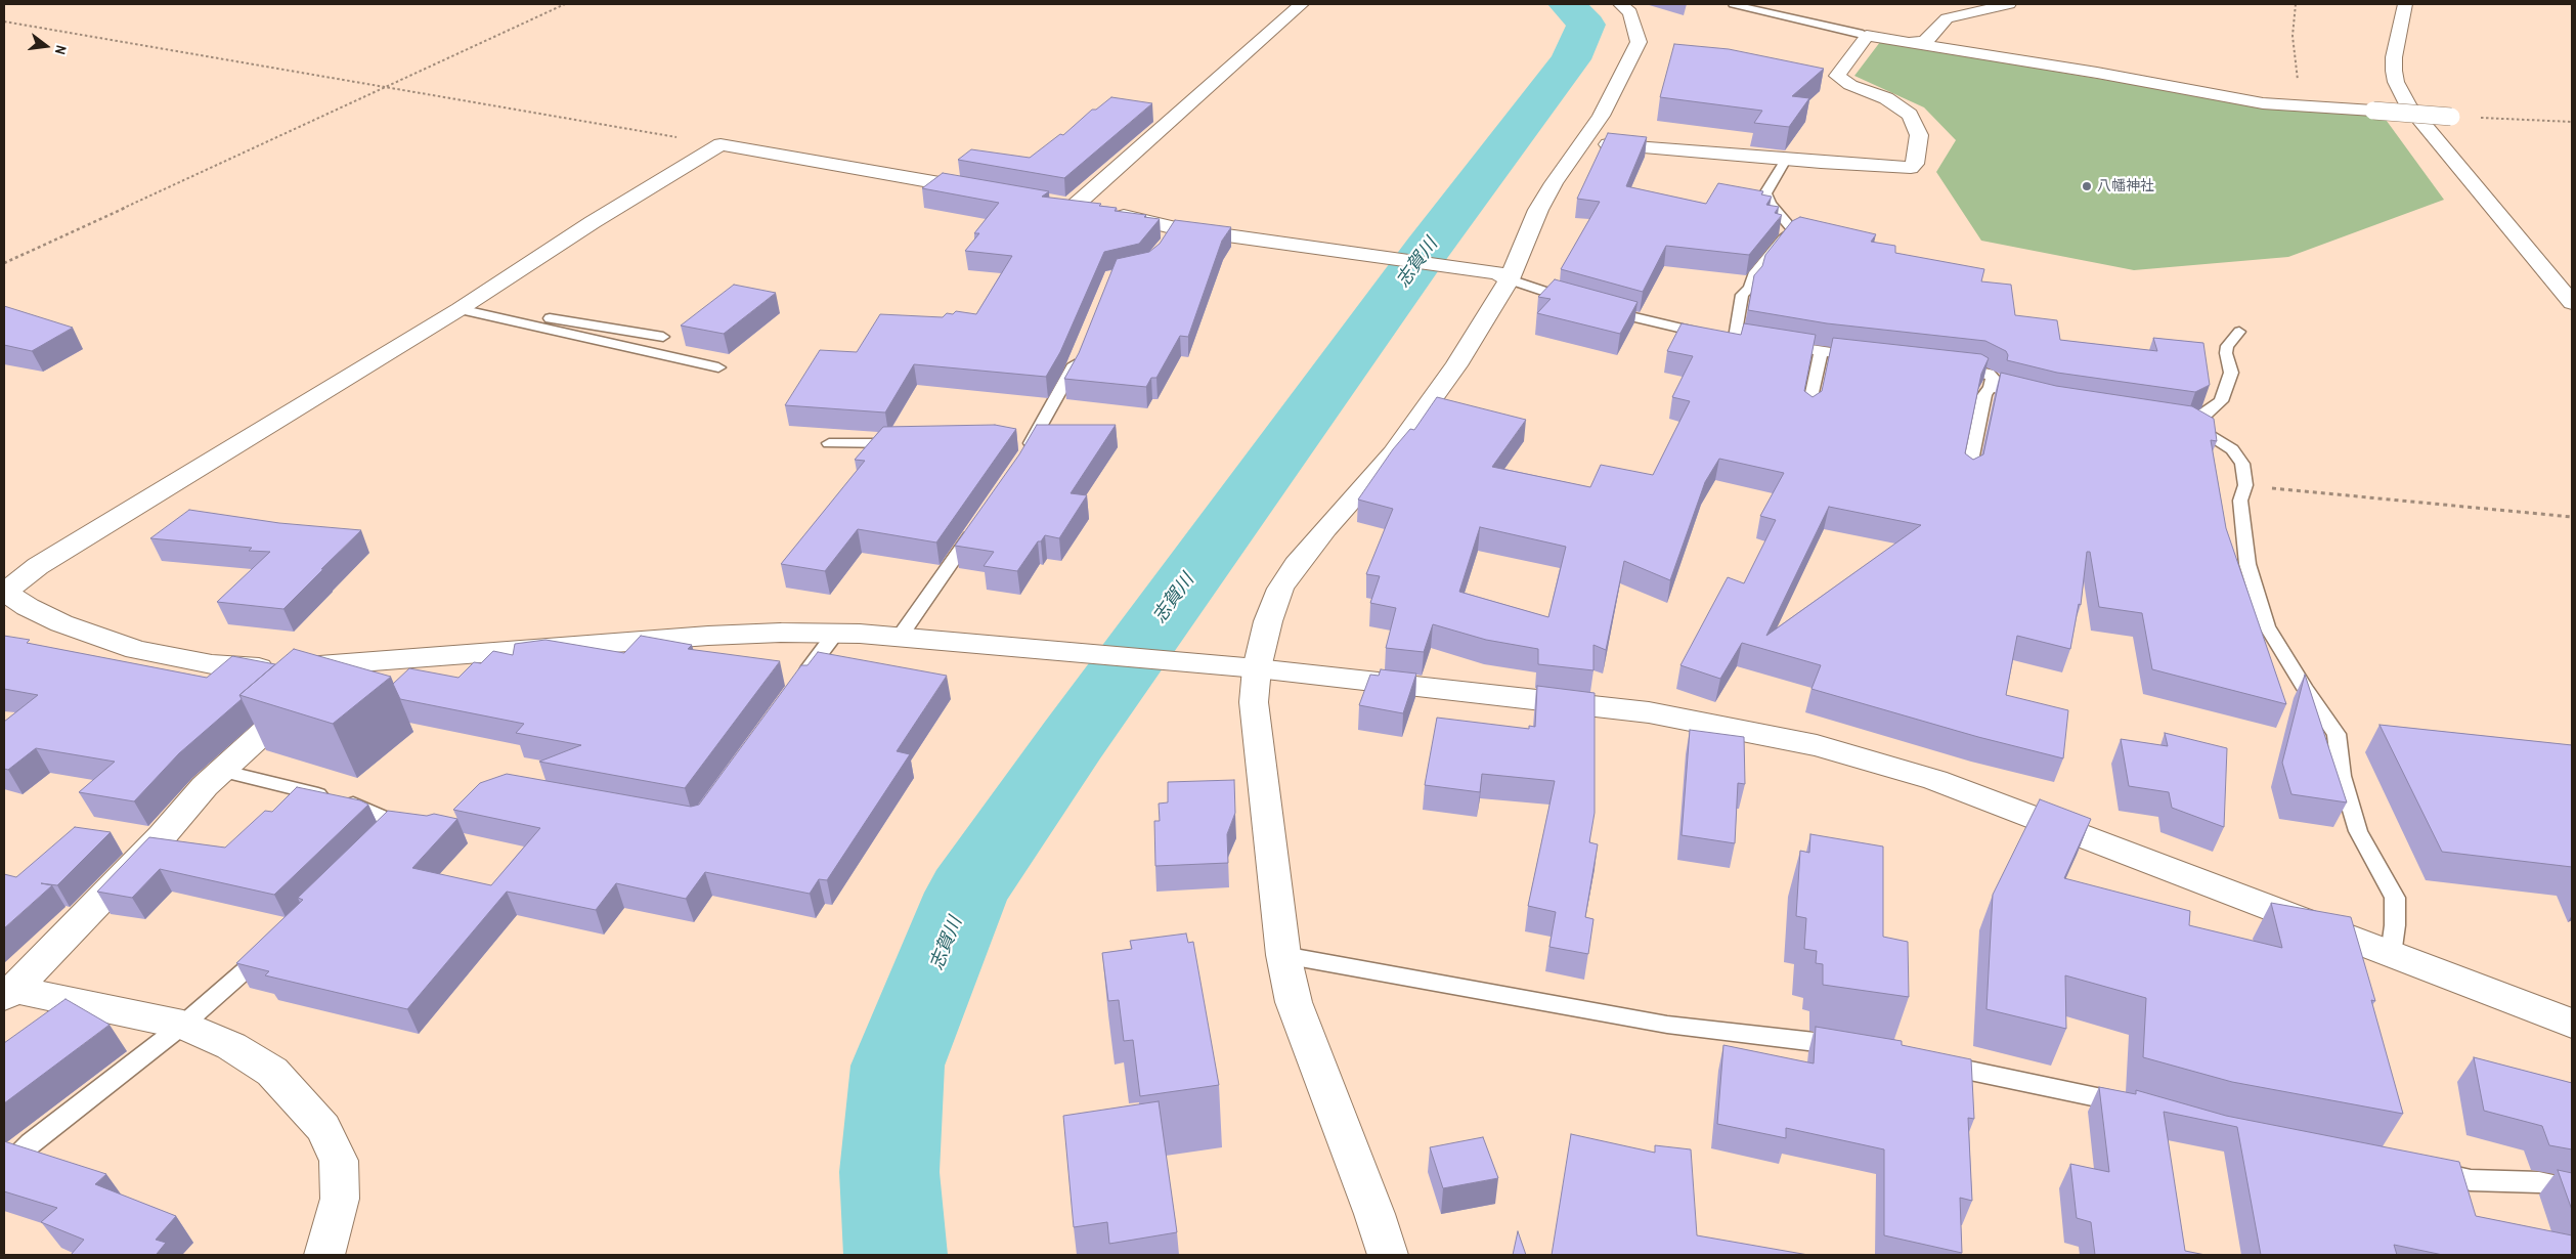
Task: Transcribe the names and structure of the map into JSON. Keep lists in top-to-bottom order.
{
  "water": ["志賀川"],
  "places": ["八幡神社"],
  "north": "right"
}
